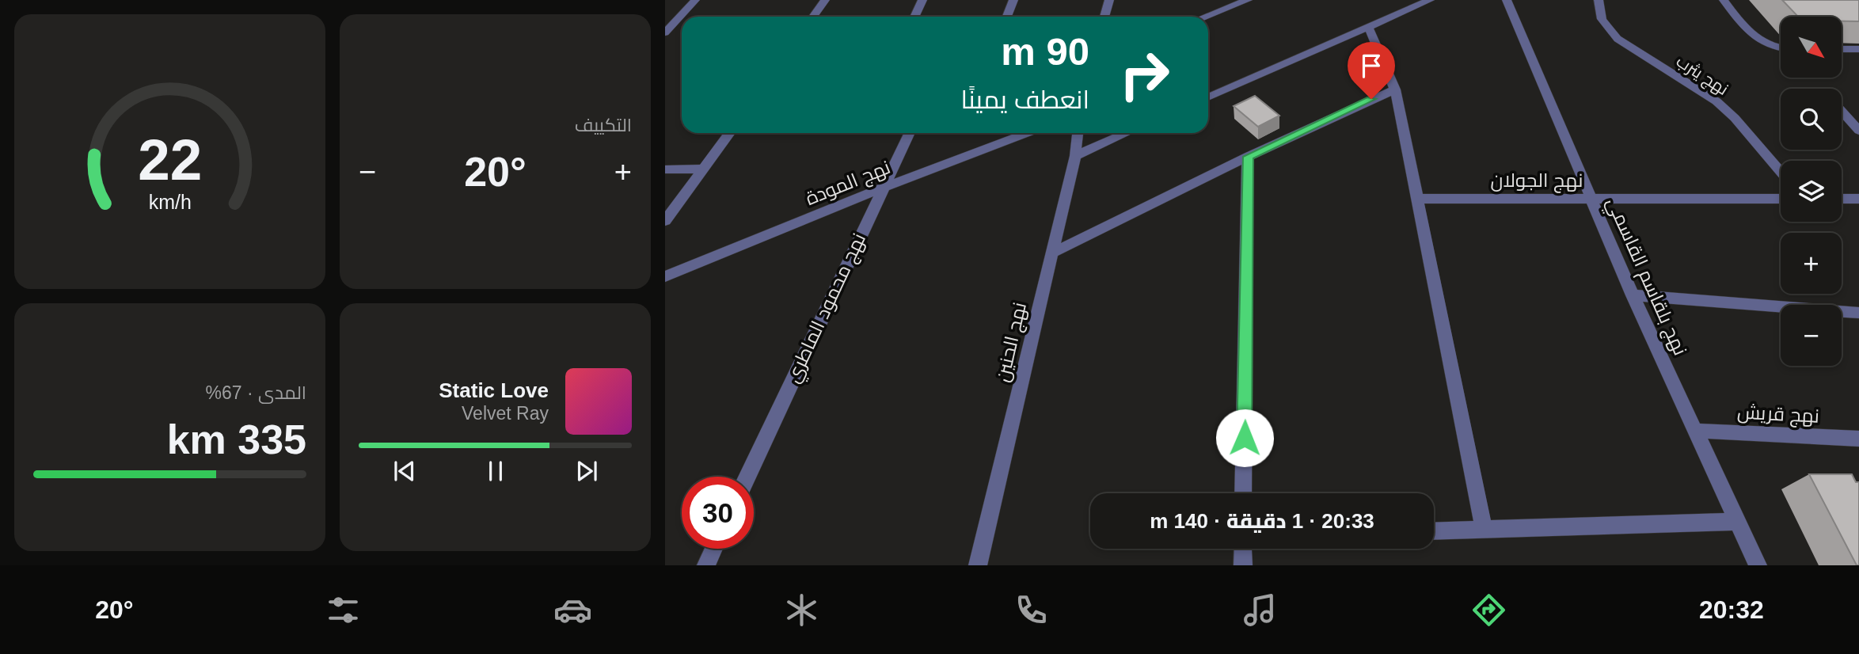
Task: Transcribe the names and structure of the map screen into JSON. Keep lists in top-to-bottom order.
{
  "streets": {
    "street": [
      "نهج يثرب",
      "نهج الجولان",
      "نهج المودة",
      "نهج بلقاسم القاسمي",
      "نهج محمود الماطري",
      "نهج الحنين",
      "نهج قريش"
    ]
  },
  "crossings": [
    ["نهج الجولان", "نهج بلقاسم القاسمي"],
    ["نهج المودة", "نهج محمود الماطري"],
    ["نهج بلقاسم القاسمي", "نهج قريش"]
  ],
  "north": "bottom right",
  "page": {
    "tile": [
      "التكييف",
      ["المدى · 67%", "335 km"]
    ],
    "map_buttons": ["+", "−"],
    "turn": ["90 m", "انعطف يمينًا"],
    "heat": ["−", "20°", "+"],
    "song": ["Static Love", "Velvet Ray"],
    "limit": "30",
    "trip": "20:33 · 1 دقيقة · 140 m",
    "tabs": ["20:32", "20°"],
    "gauge": ["22", "km/h"]
  }
}
